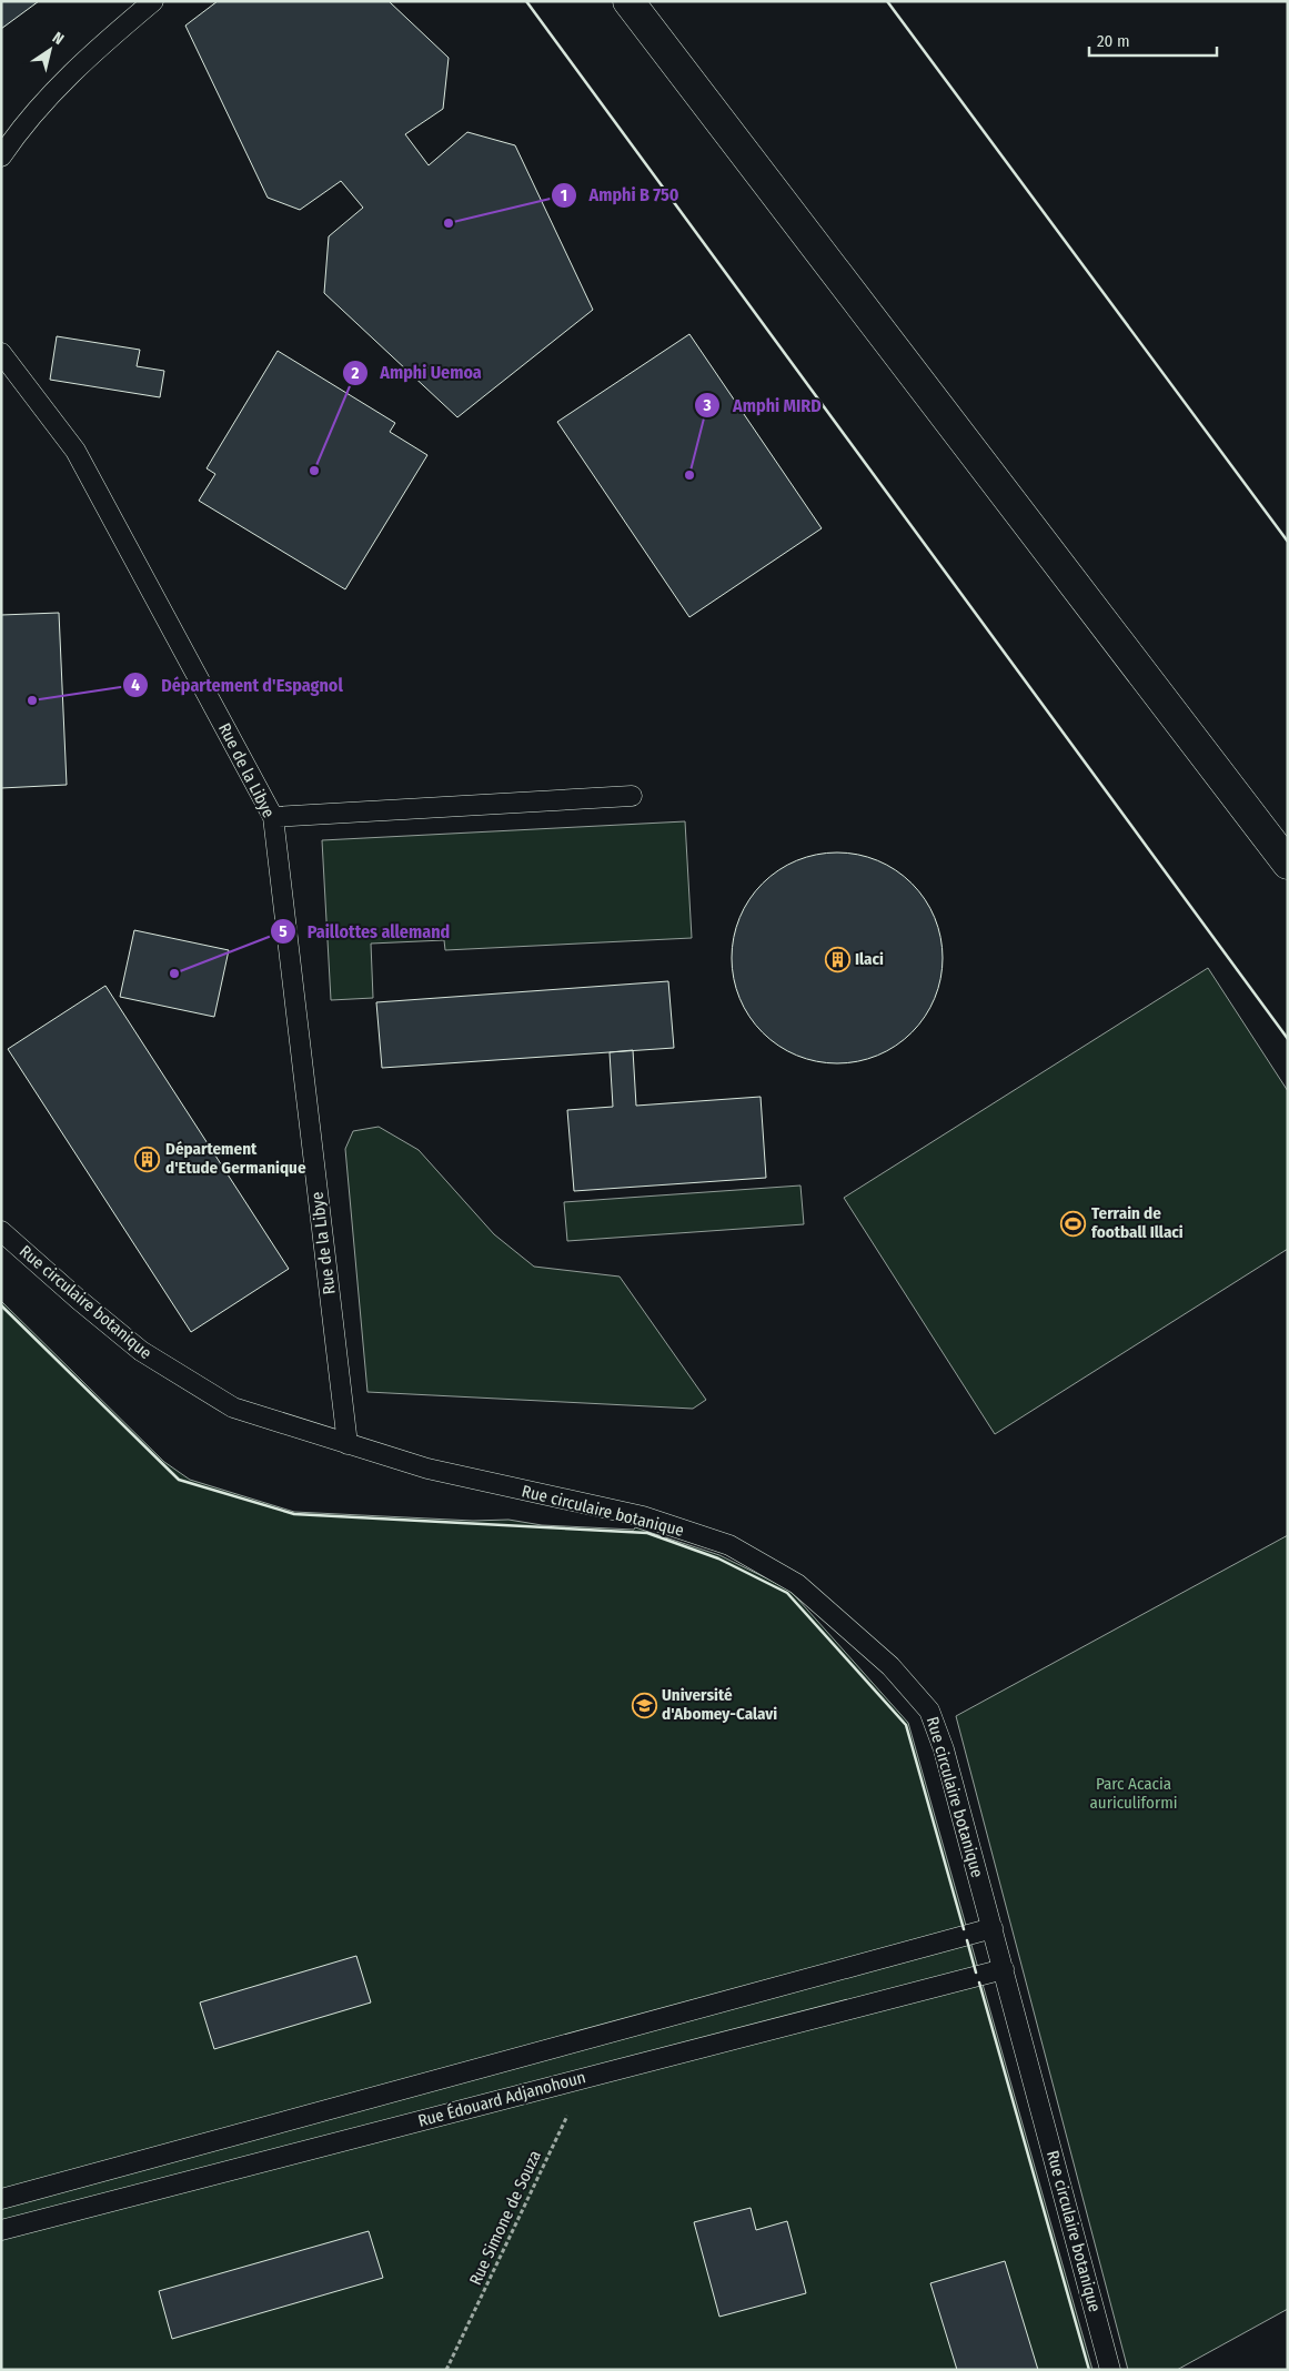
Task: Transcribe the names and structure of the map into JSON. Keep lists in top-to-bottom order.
{
  "streets": {
    "lane": ["Rue de la Libye", "Rue circulaire botanique", "Rue Édouard Adjanohoun"],
    "path": ["Rue Simone de Souza"]
  },
  "crossings": [
    ["Rue de la Libye", "Rue circulaire botanique"],
    ["Rue circulaire botanique", "Rue Édouard Adjanohoun"],
    ["Rue Édouard Adjanohoun", "Rue Simone de Souza"]
  ],
  "parks": ["Parc Acacia auriculiformi"],
  "places": {
    "other": [
      "Amphi B 750",
      "Amphi Uemoa",
      "Amphi MIRD",
      "Département d'Espagnol",
      "Paillottes allemand"
    ],
    "building": ["Ilaci", "Département d'Etude Germanique"],
    "sports": ["Terrain de football Illaci"],
    "school or university": ["Université d'Abomey-Calavi"]
  },
  "scale_bar": "20 m",
  "north": "top right"
}
